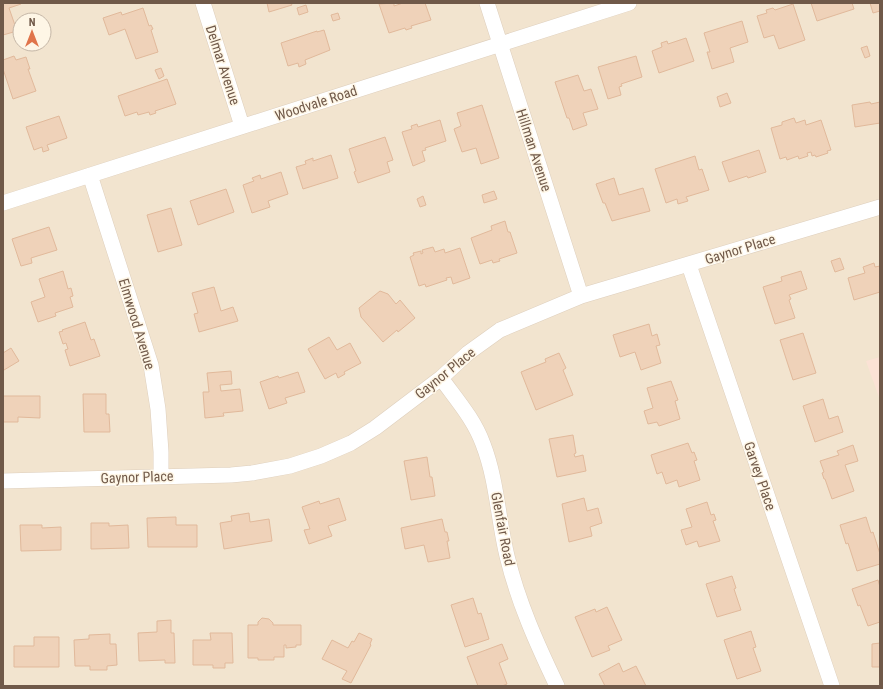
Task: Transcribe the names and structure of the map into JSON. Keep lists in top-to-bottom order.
{
  "streets": {
    "street": [
      "Delmar Avenue",
      "Woodvale Road",
      "Hillman Avenue",
      "Gaynor Place",
      "Elmwood Avenue",
      "Garvey Place",
      "Glenfair Road"
    ]
  },
  "crossings": [
    ["Delmar Avenue", "Woodvale Road"],
    ["Woodvale Road", "Hillman Avenue"],
    ["Woodvale Road", "Elmwood Avenue"],
    ["Hillman Avenue", "Gaynor Place"],
    ["Gaynor Place", "Elmwood Avenue"],
    ["Gaynor Place", "Garvey Place"],
    ["Gaynor Place", "Glenfair Road"]
  ],
  "north": "top"
}
